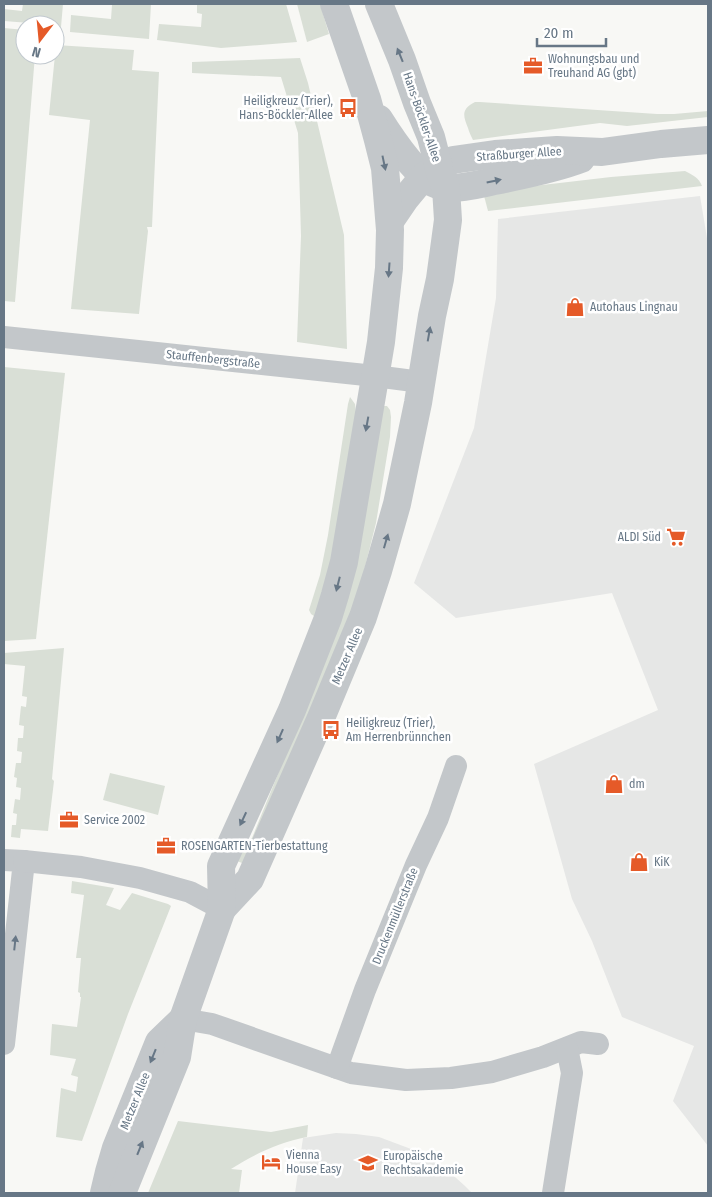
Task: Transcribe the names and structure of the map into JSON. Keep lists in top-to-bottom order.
{
  "streets": {
    "street": [
      "Hans-Böckler-Allee",
      "Straßburger Allee",
      "Stauffenbergstraße",
      "Metzer Allee",
      "Druckenmüllerstraße"
    ]
  },
  "crossings": [
    ["Hans-Böckler-Allee", "Straßburger Allee"],
    ["Hans-Böckler-Allee", "Stauffenbergstraße"],
    ["Hans-Böckler-Allee", "Metzer Allee"],
    ["Stauffenbergstraße", "Metzer Allee"]
  ],
  "places": {
    "office": ["Wohnungsbau und Treuhand AG (gbt)", "Service 2002", "ROSENGARTEN-Tierbestattung"],
    "bus stop": ["Heiligkreuz (Trier), Hans-Böckler-Allee", "Heiligkreuz (Trier), Am Herrenbrünnchen"],
    "shop": ["Autohaus Lingnau", "dm", "KiK"],
    "supermarket": ["ALDI Süd"],
    "hotel": ["Vienna House Easy"],
    "school or university": ["Europäische Rechtsakademie"]
  },
  "scale_bar": "20 m",
  "north": "bottom"
}
